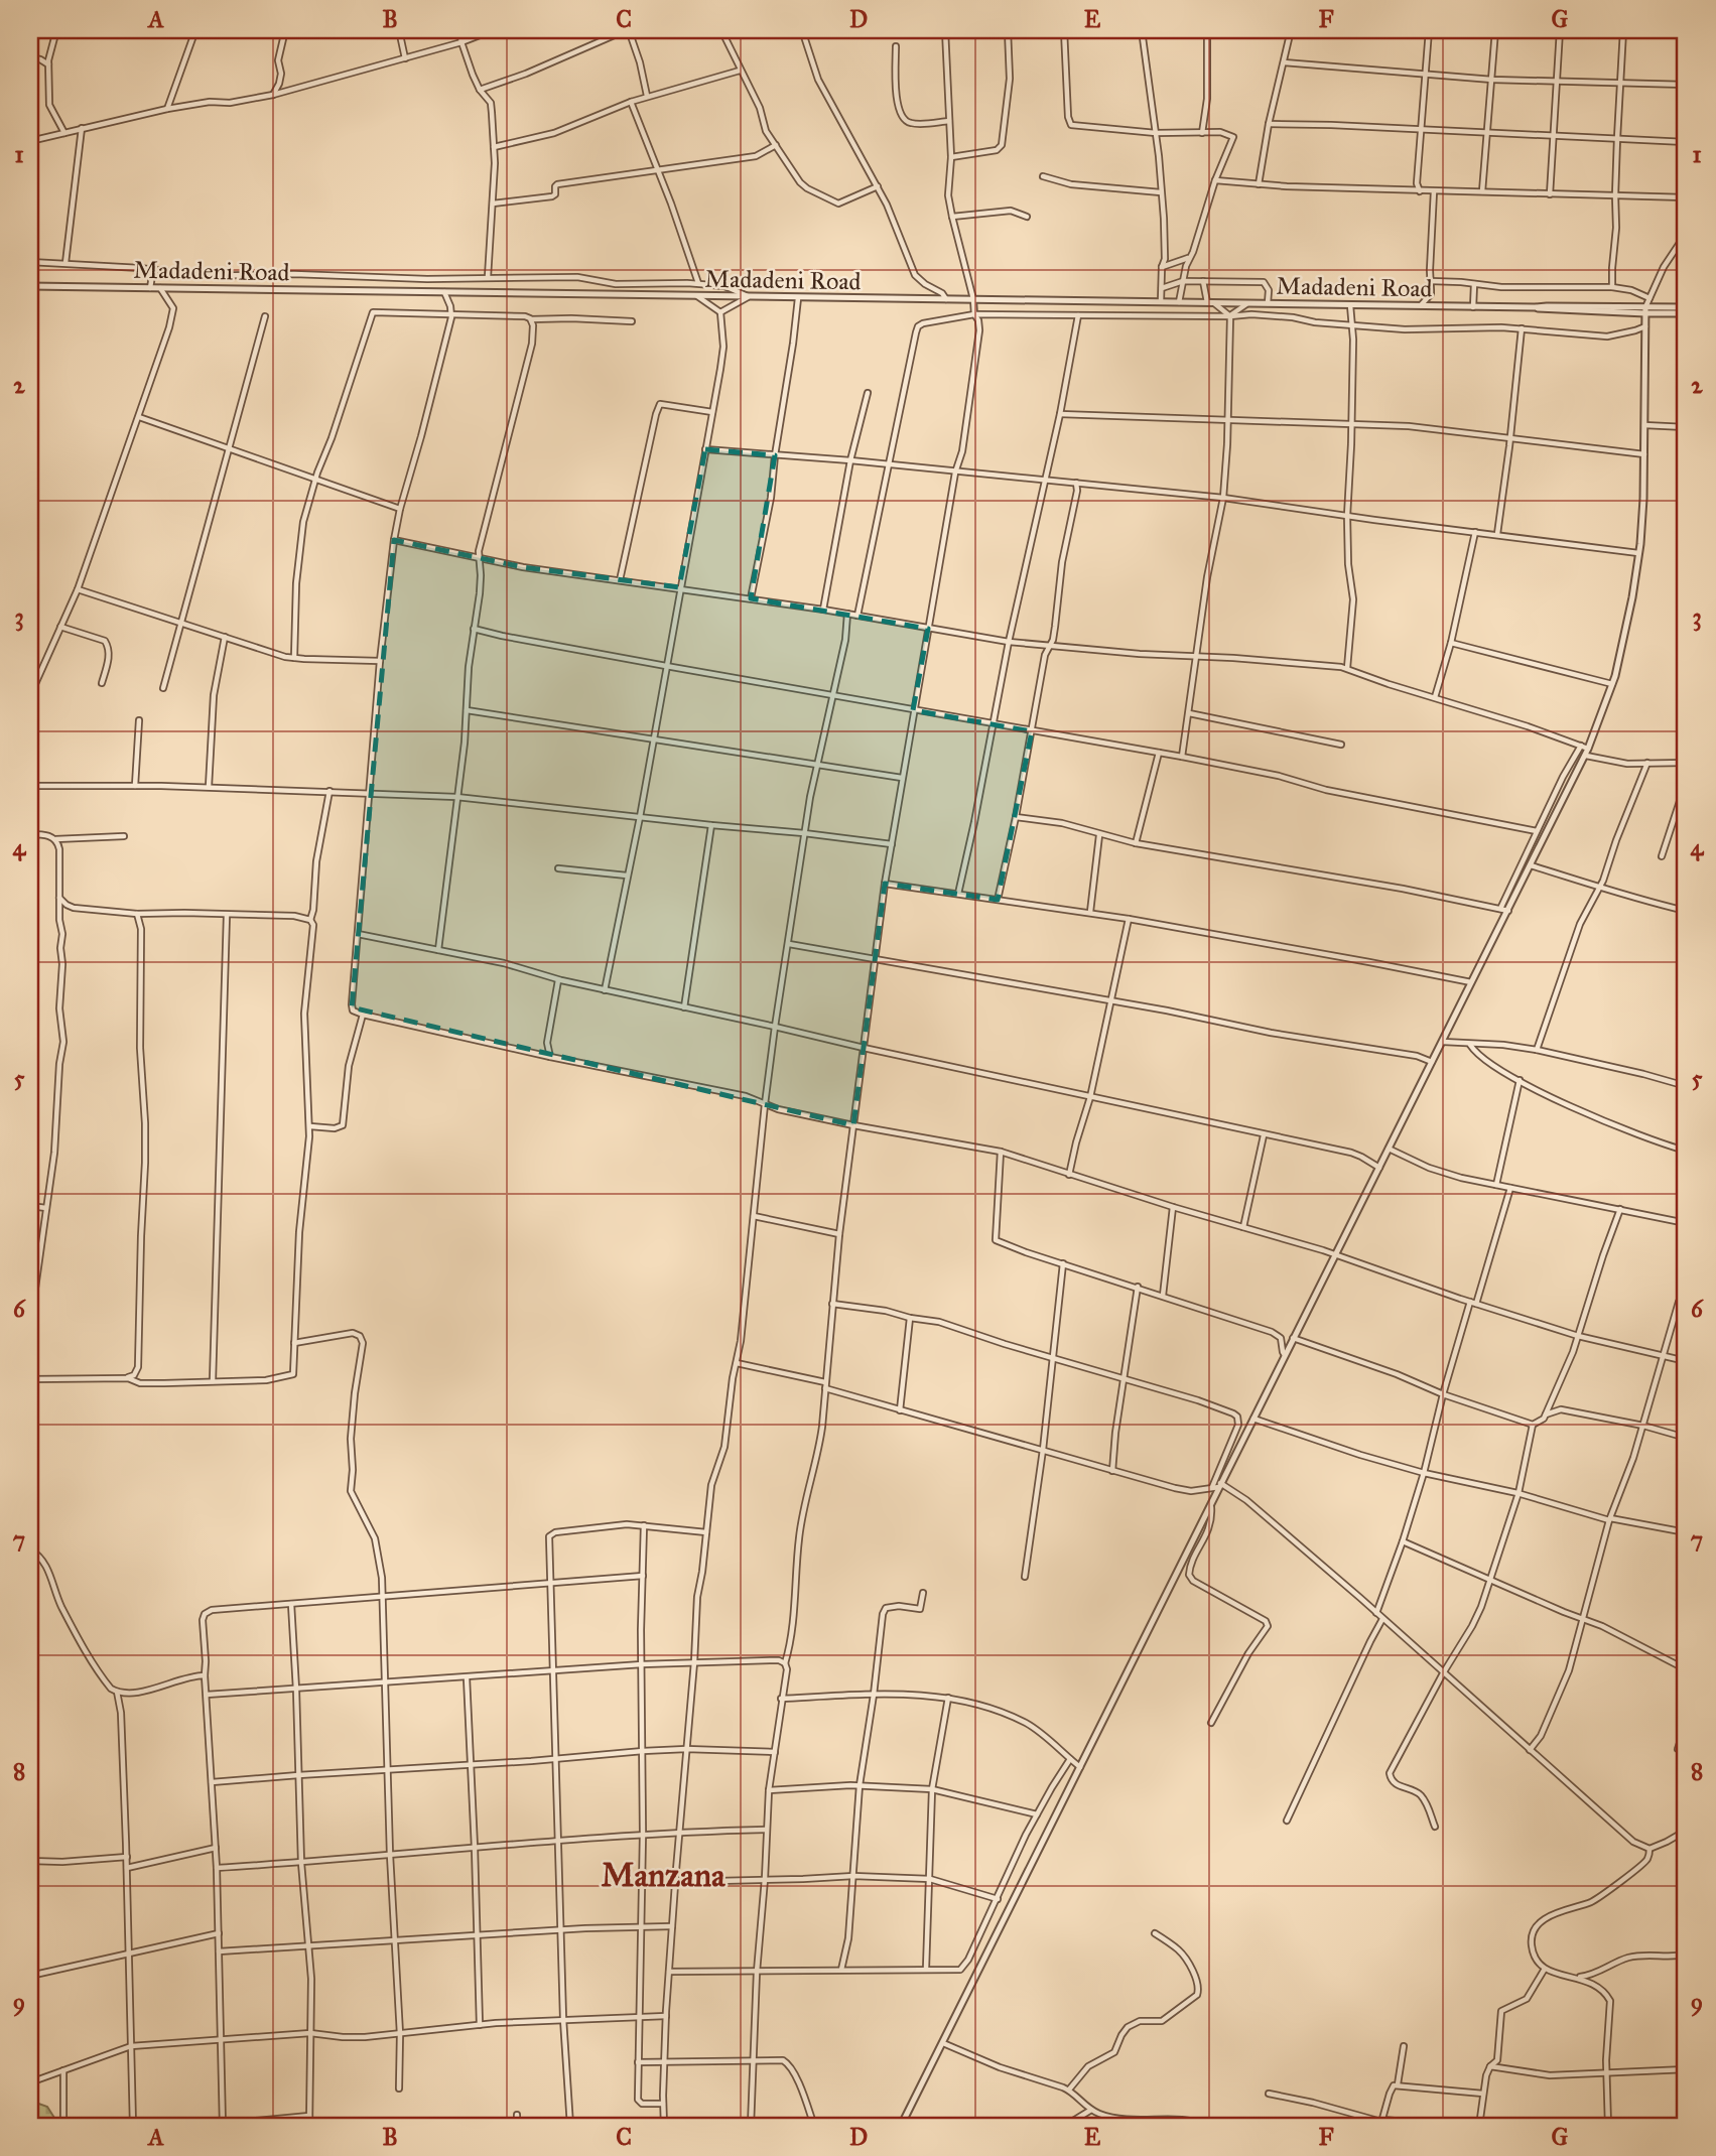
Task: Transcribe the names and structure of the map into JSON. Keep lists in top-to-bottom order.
{
  "streets": {
    "street": ["Madadeni Road"]
  },
  "districts": ["Manzana"],
  "grid": {
    "columns": [
      "A",
      "B",
      "C",
      "D",
      "E",
      "F",
      "G"
    ],
    "rows": [
      "1",
      "2",
      "3",
      "4",
      "5",
      "6",
      "7",
      "8",
      "9"
    ]
  }
}
